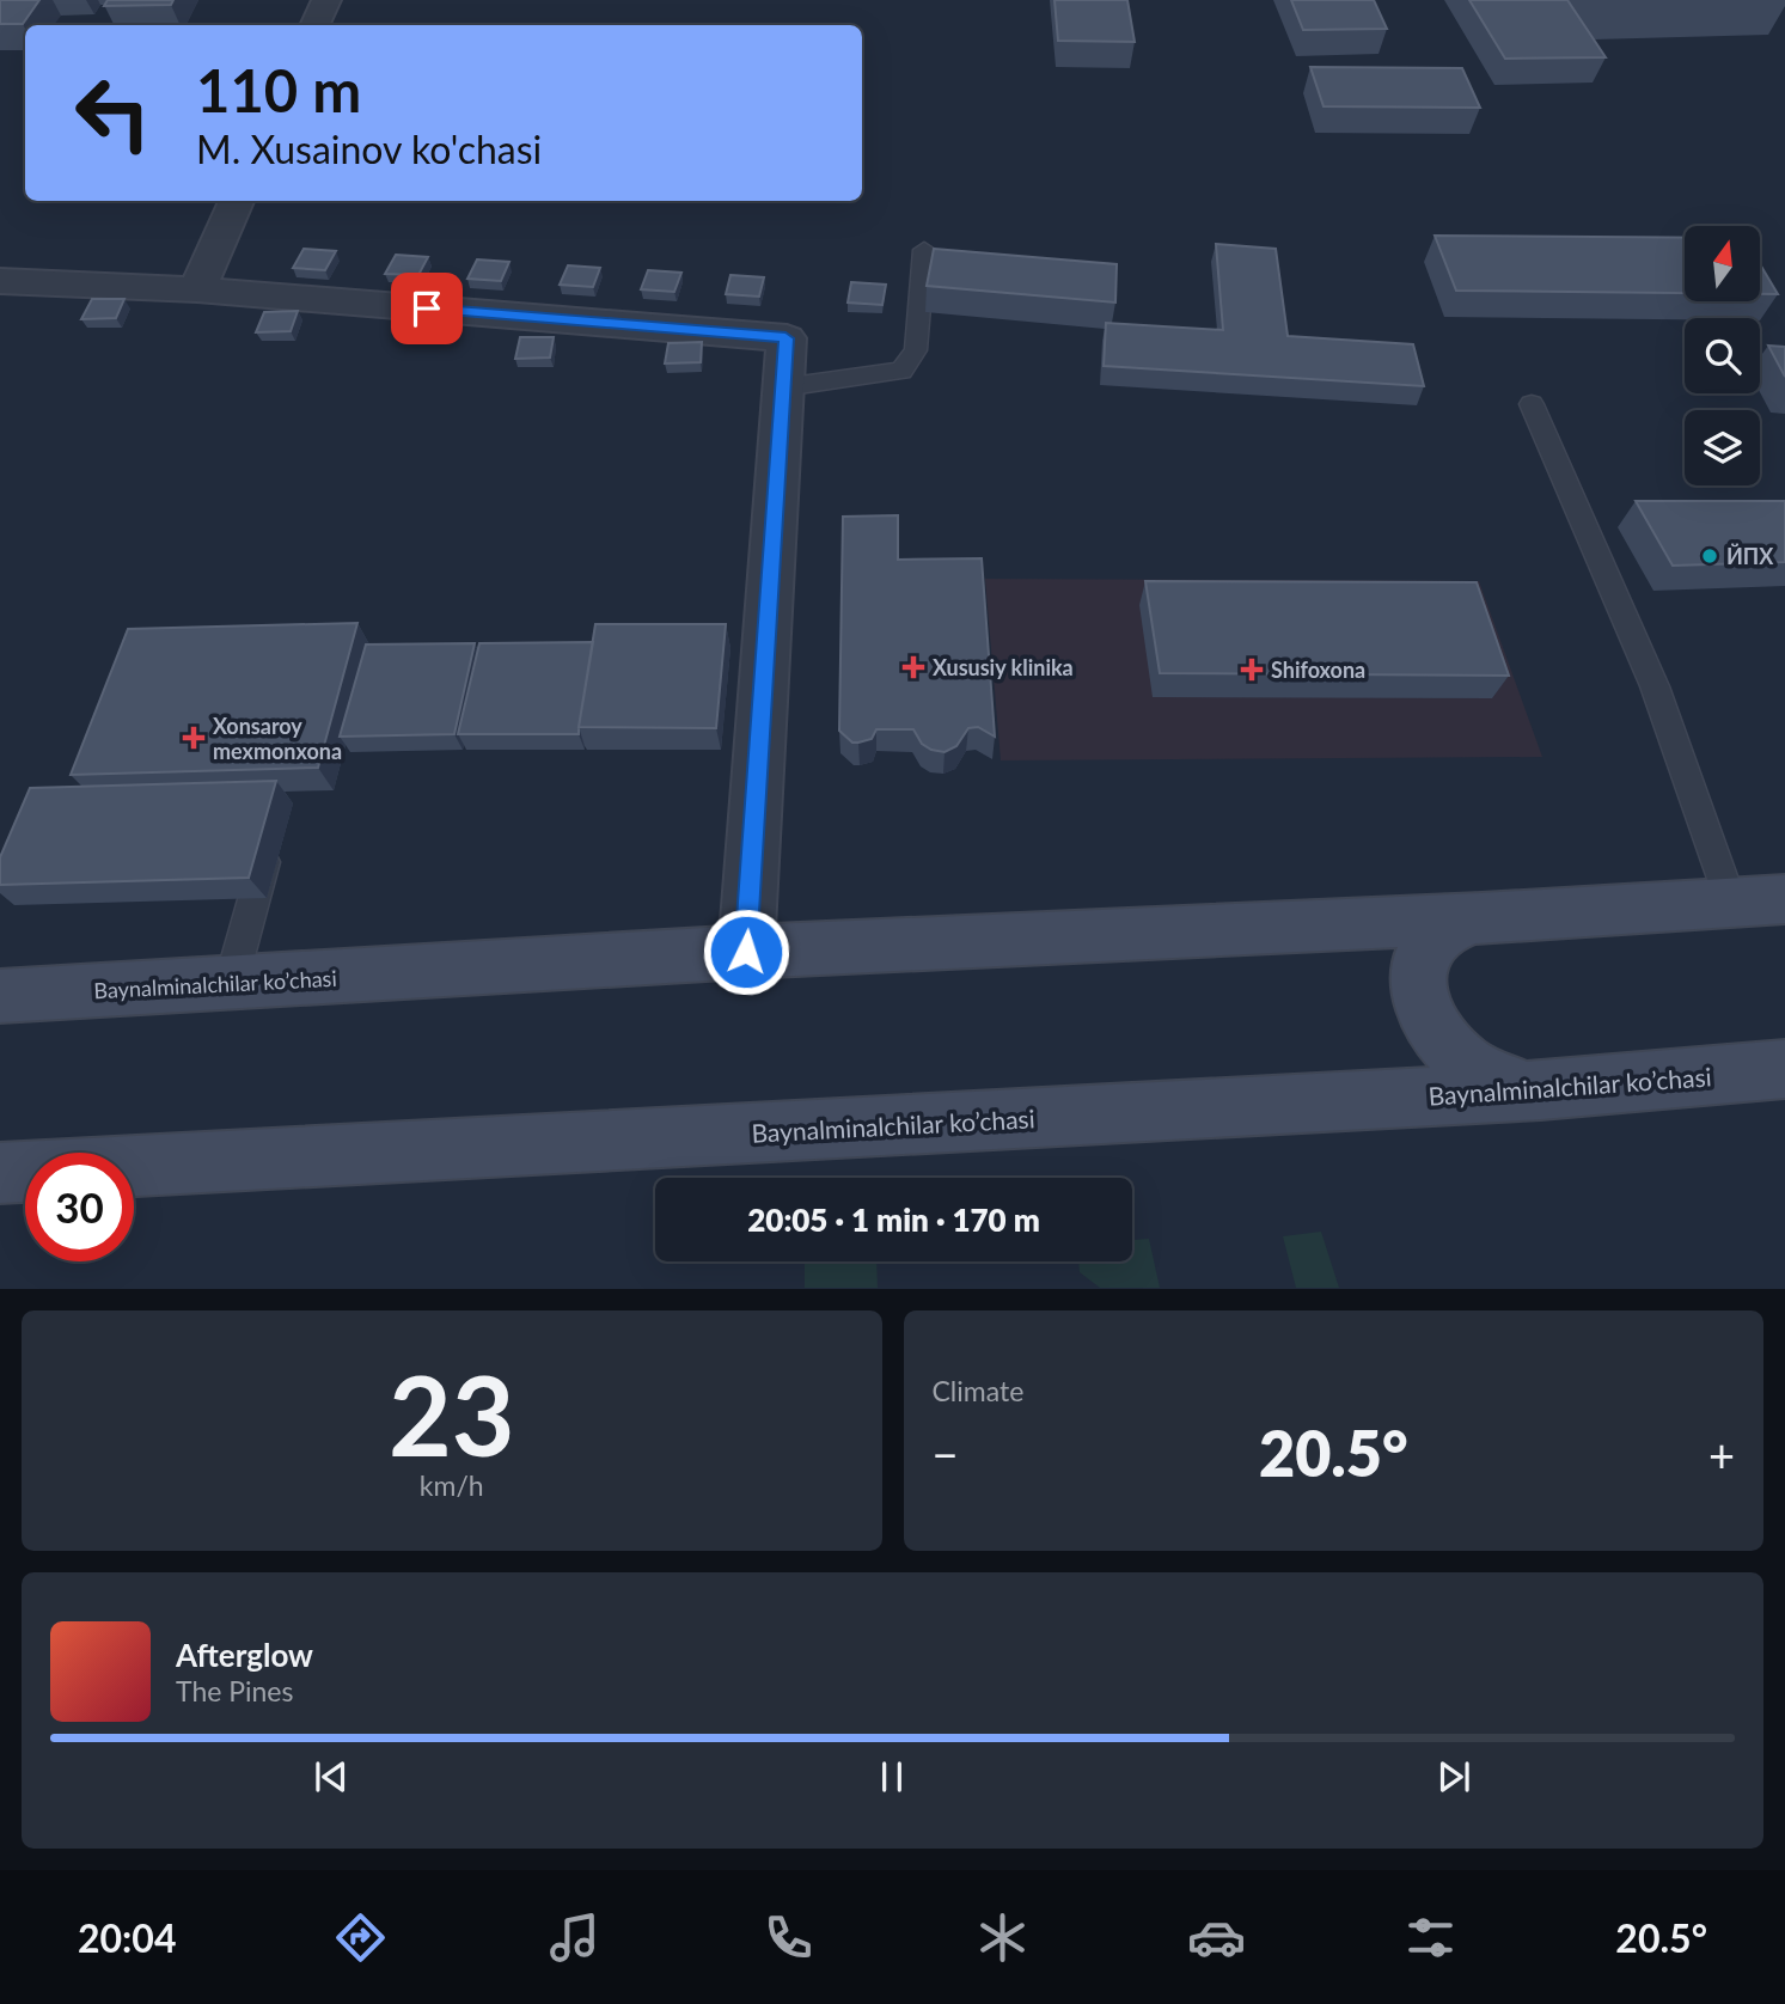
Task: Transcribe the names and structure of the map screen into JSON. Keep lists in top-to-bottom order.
{
  "streets": {
    "main road": ["Baynalminalchilar ko’chasi"]
  },
  "places": {
    "other": ["ЙПХ"],
    "health": ["Xususiy klinika", "Shifoxona", "Xonsaroy mexmonxona"]
  },
  "north": "top",
  "page": {
    "turn": ["110 m", "M. Xusainov ko'chasi"],
    "limit": "30",
    "trip": "20:05 · 1 min · 170 m",
    "tile": [
      ["23", "km/h"],
      "Climate"
    ],
    "heat": ["−", "20.5°", "+"],
    "song": ["Afterglow", "The Pines"],
    "tabs": ["20:04", "20.5°"]
  }
}
